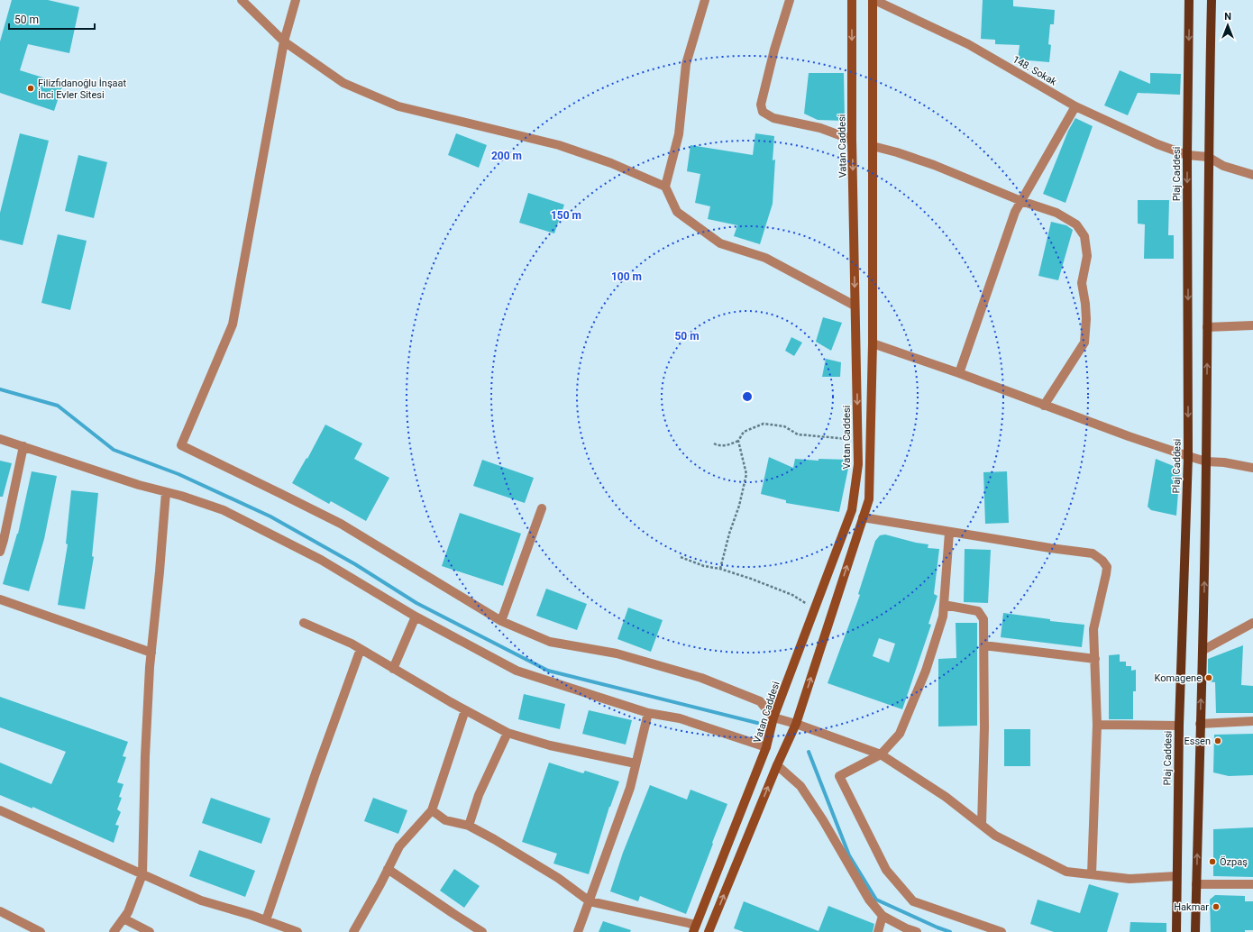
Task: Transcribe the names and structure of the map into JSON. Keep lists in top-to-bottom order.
{
  "streets": {
    "main road": ["Vatan Caddesi", "Plaj Caddesi"],
    "street": ["148. Sokak"]
  },
  "crossings": [
    ["148. Sokak", "Plaj Caddesi"]
  ],
  "places": [
    "Filizfidanoğlu İnşaat İnci Evler Sitesi",
    "Komagene",
    "Essen",
    "Özpaş",
    "Hakmar"
  ],
  "scale_bar": "50 m",
  "north": "top",
  "rings": [
    "200 m",
    "150 m",
    "100 m",
    "50 m"
  ]
}
